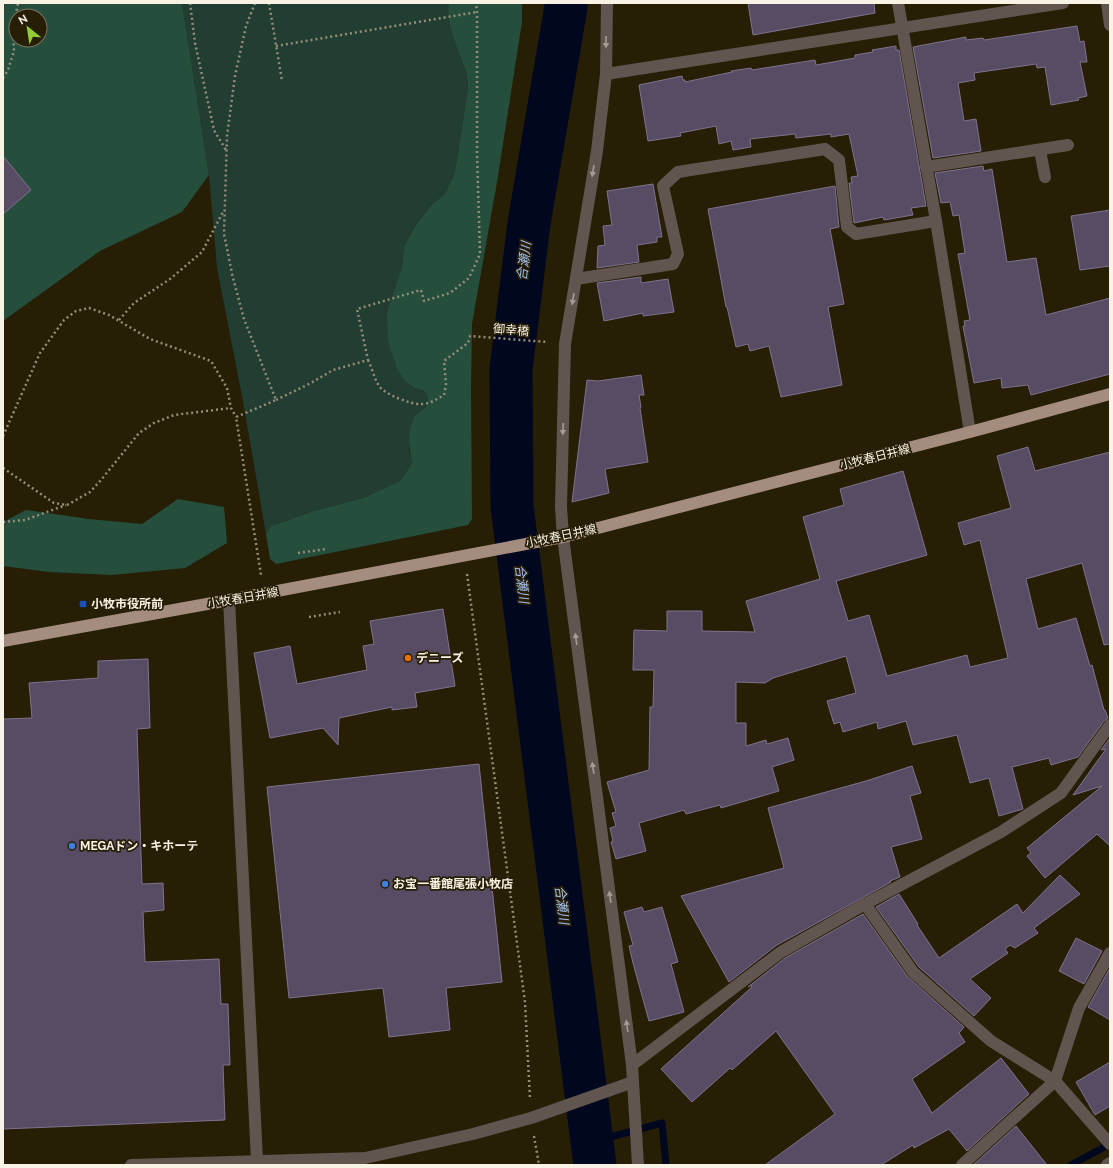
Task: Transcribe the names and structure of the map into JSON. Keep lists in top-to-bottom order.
{
  "streets": {
    "main road": ["小牧春日井線"],
    "path": ["御幸橋"]
  },
  "water": ["合瀬川"],
  "places": {
    "transit": ["小牧市役所前"],
    "other": ["デニーズ", "MEGAドン・キホーテ", "お宝一番館尾張小牧店"]
  },
  "north": "top left"
}
